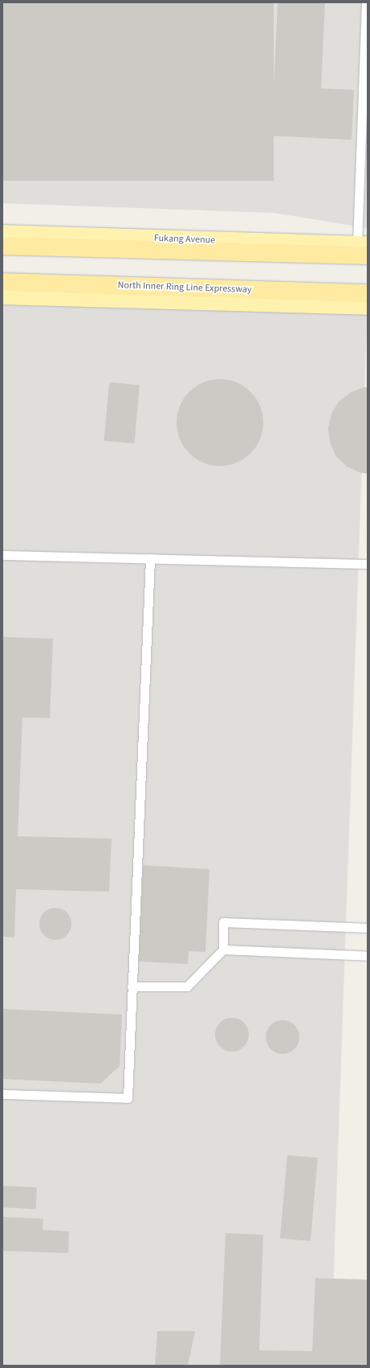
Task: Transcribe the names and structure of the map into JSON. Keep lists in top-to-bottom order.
{
  "streets": {
    "highway": ["North Inner Ring Line Expressway"],
    "main road": ["Fukang Avenue"]
  }
}
